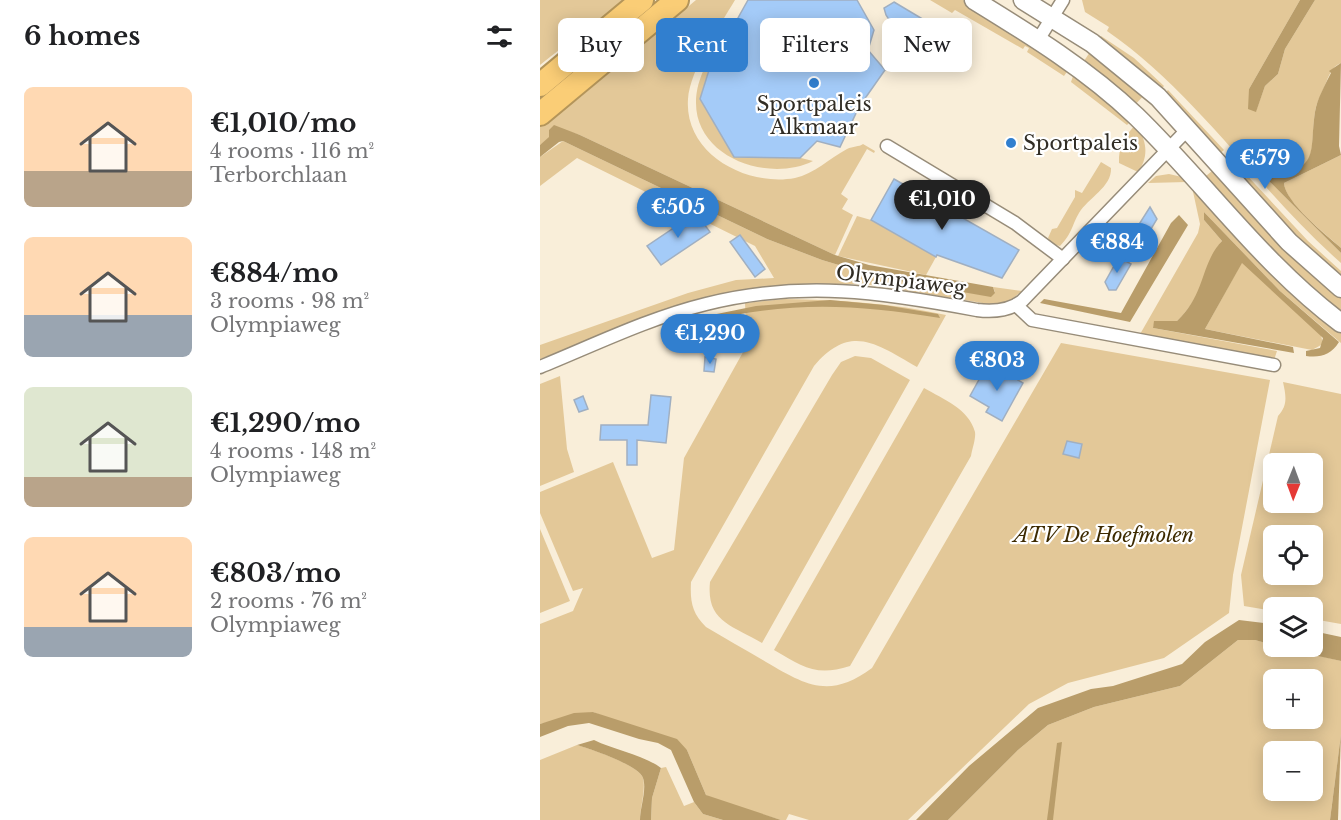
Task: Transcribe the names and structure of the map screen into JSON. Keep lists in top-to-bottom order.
{
  "streets": {
    "street": ["Olympiaweg"]
  },
  "parks": ["ATV De Hoefmolen"],
  "places": ["Sportpaleis Alkmaar", "Sportpaleis"],
  "north": "bottom",
  "page": {
    "heading": "6 homes",
    "chip": [
      "Buy",
      "Rent",
      "Filters",
      "New"
    ],
    "list": [
      {
        "name": "€1,010/mo",
        "note": "4 rooms · 116 m² · Terborchlaan"
      },
      {
        "name": "€884/mo",
        "note": "3 rooms · 98 m² · Olympiaweg"
      },
      {
        "name": "€1,290/mo",
        "note": "4 rooms · 148 m² · Olympiaweg"
      },
      {
        "name": "€803/mo",
        "note": "2 rooms · 76 m² · Olympiaweg"
      }
    ],
    "price": [
      "€579",
      "€1,010",
      "€505",
      "€884",
      "€1,290",
      "€803"
    ],
    "map_buttons": ["+", "−"]
  }
}
